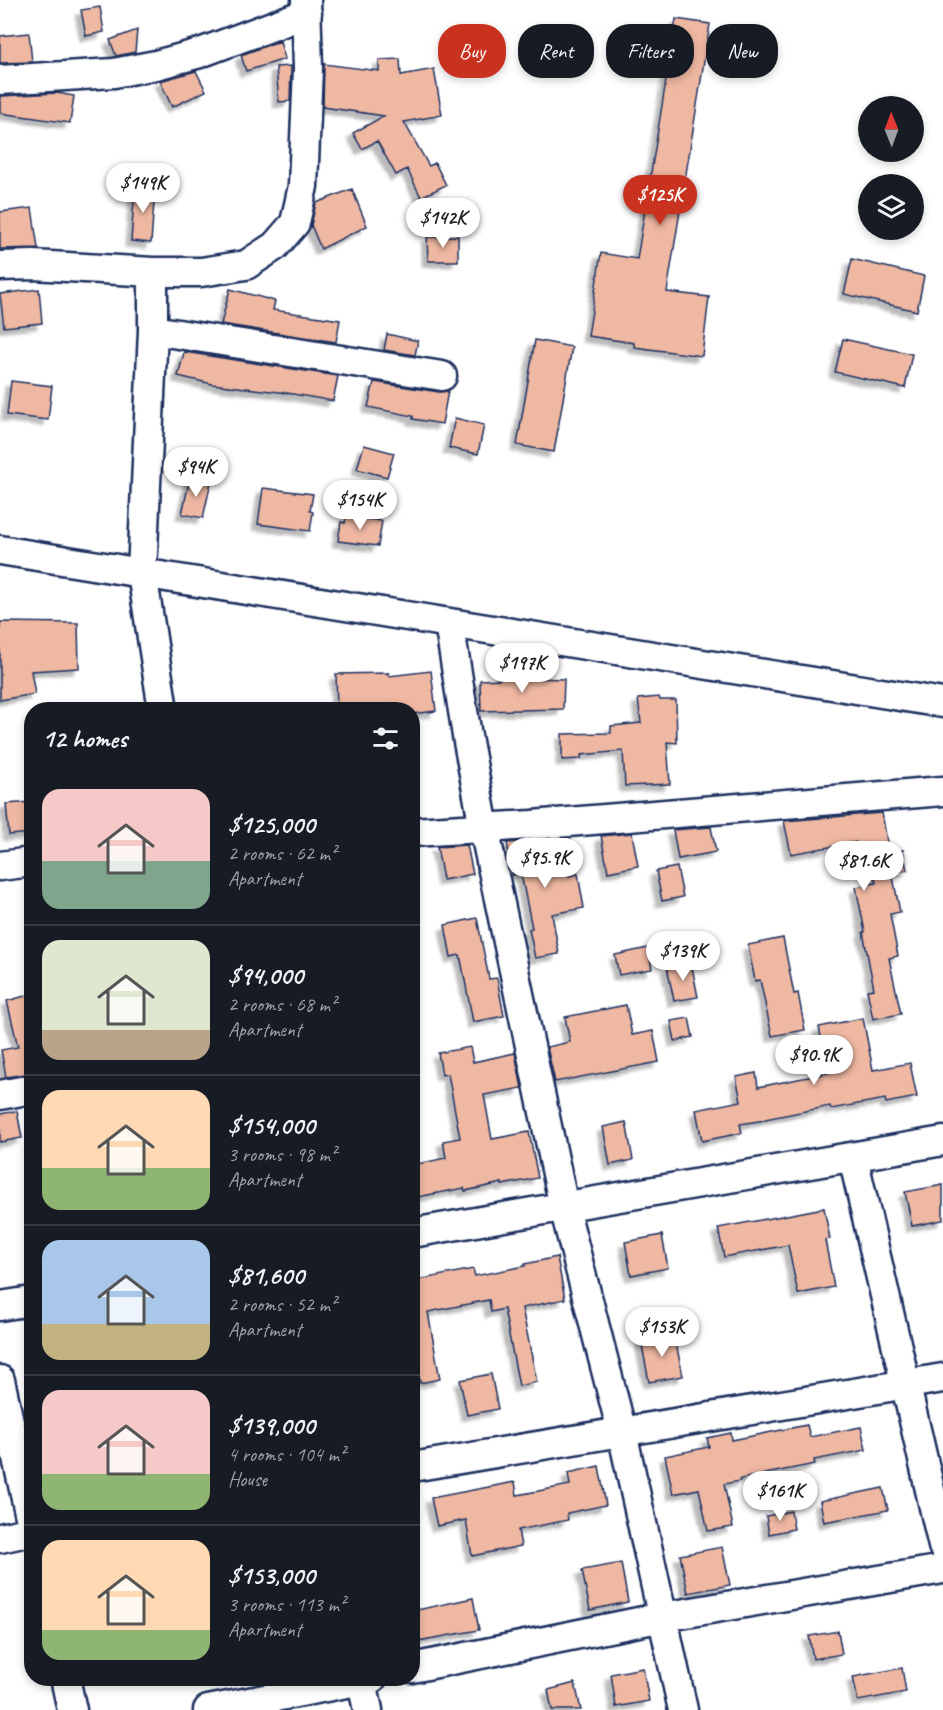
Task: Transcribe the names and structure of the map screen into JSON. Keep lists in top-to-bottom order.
{
  "north": "top",
  "page": {
    "chip": [
      "Buy",
      "Rent",
      "Filters",
      "New"
    ],
    "price": [
      "$149K",
      "$125K",
      "$142K",
      "$94K",
      "$154K",
      "$197K",
      "$95.9K",
      "$81.6K",
      "$139K",
      "$90.9K",
      "$153K",
      "$161K"
    ],
    "heading": "12 homes",
    "list": [
      {
        "name": "$125,000",
        "note": "2 rooms · 62 m² · Apartment"
      },
      {
        "name": "$94,000",
        "note": "2 rooms · 68 m² · Apartment"
      },
      {
        "name": "$154,000",
        "note": "3 rooms · 98 m² · Apartment"
      },
      {
        "name": "$81,600",
        "note": "2 rooms · 52 m² · Apartment"
      },
      {
        "name": "$139,000",
        "note": "4 rooms · 104 m² · House"
      },
      {
        "name": "$153,000",
        "note": "3 rooms · 113 m² · Apartment"
      }
    ]
  }
}
